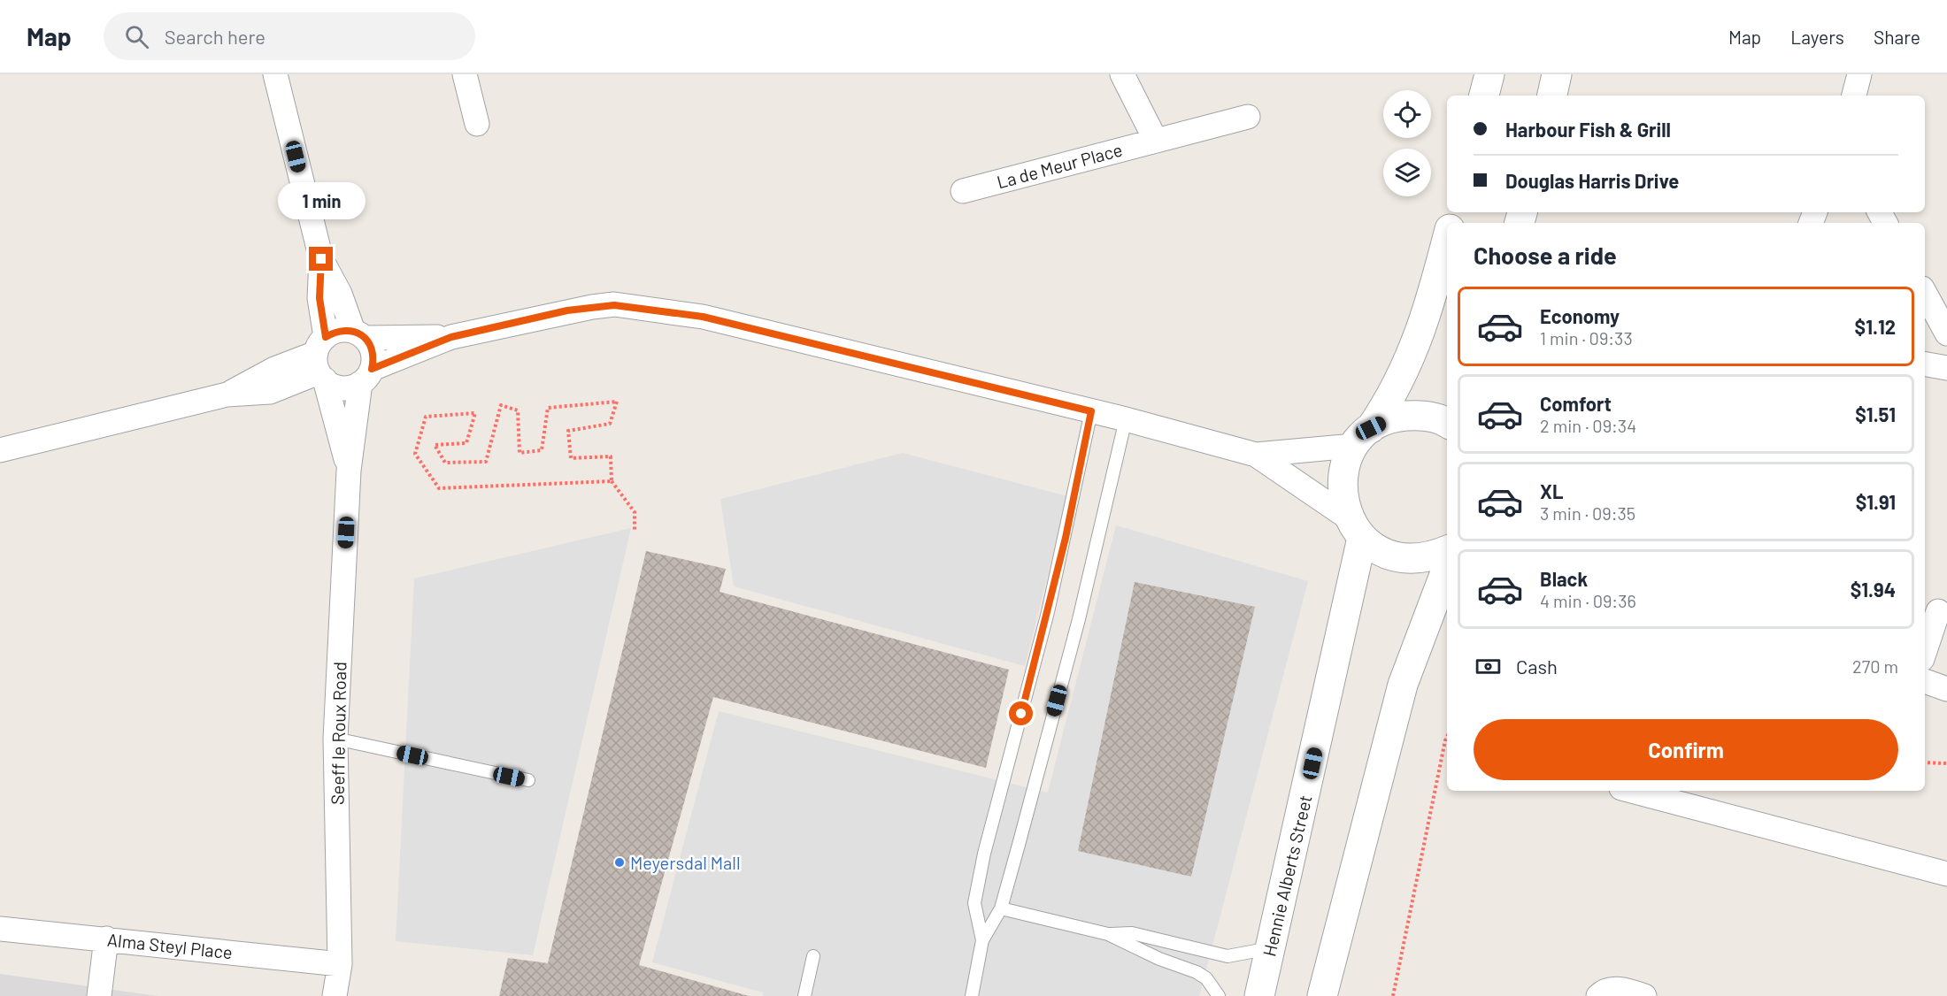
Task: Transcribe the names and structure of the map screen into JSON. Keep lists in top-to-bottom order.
{
  "streets": {
    "street": [
      "La de Meur Place",
      "Seeff le Roux Road",
      "Hennie Alberts Street",
      "Alma Steyl Place"
    ]
  },
  "crossings": [
    ["Seeff le Roux Road", "Alma Steyl Place"]
  ],
  "places": ["Meyersdal Mall"],
  "page": {
    "header": "Map",
    "search": "Search here",
    "nav": ["Map", "Layers", "Share"],
    "banner": ["Harbour Fish & Grill", "Douglas Harris Drive"],
    "bubble": "1 min",
    "heading": "Choose a ride",
    "list": [
      {
        "name": "Economy",
        "note": "1 min · 09:33",
        "value": "$1.12"
      },
      {
        "name": "Comfort",
        "note": "2 min · 09:34",
        "value": "$1.51"
      },
      {
        "name": "XL",
        "note": "3 min · 09:35",
        "value": "$1.91"
      },
      {
        "name": "Black",
        "note": "4 min · 09:36",
        "value": "$1.94"
      }
    ],
    "pay": ["Cash", "270 m"],
    "buttons": "Confirm"
  }
}
